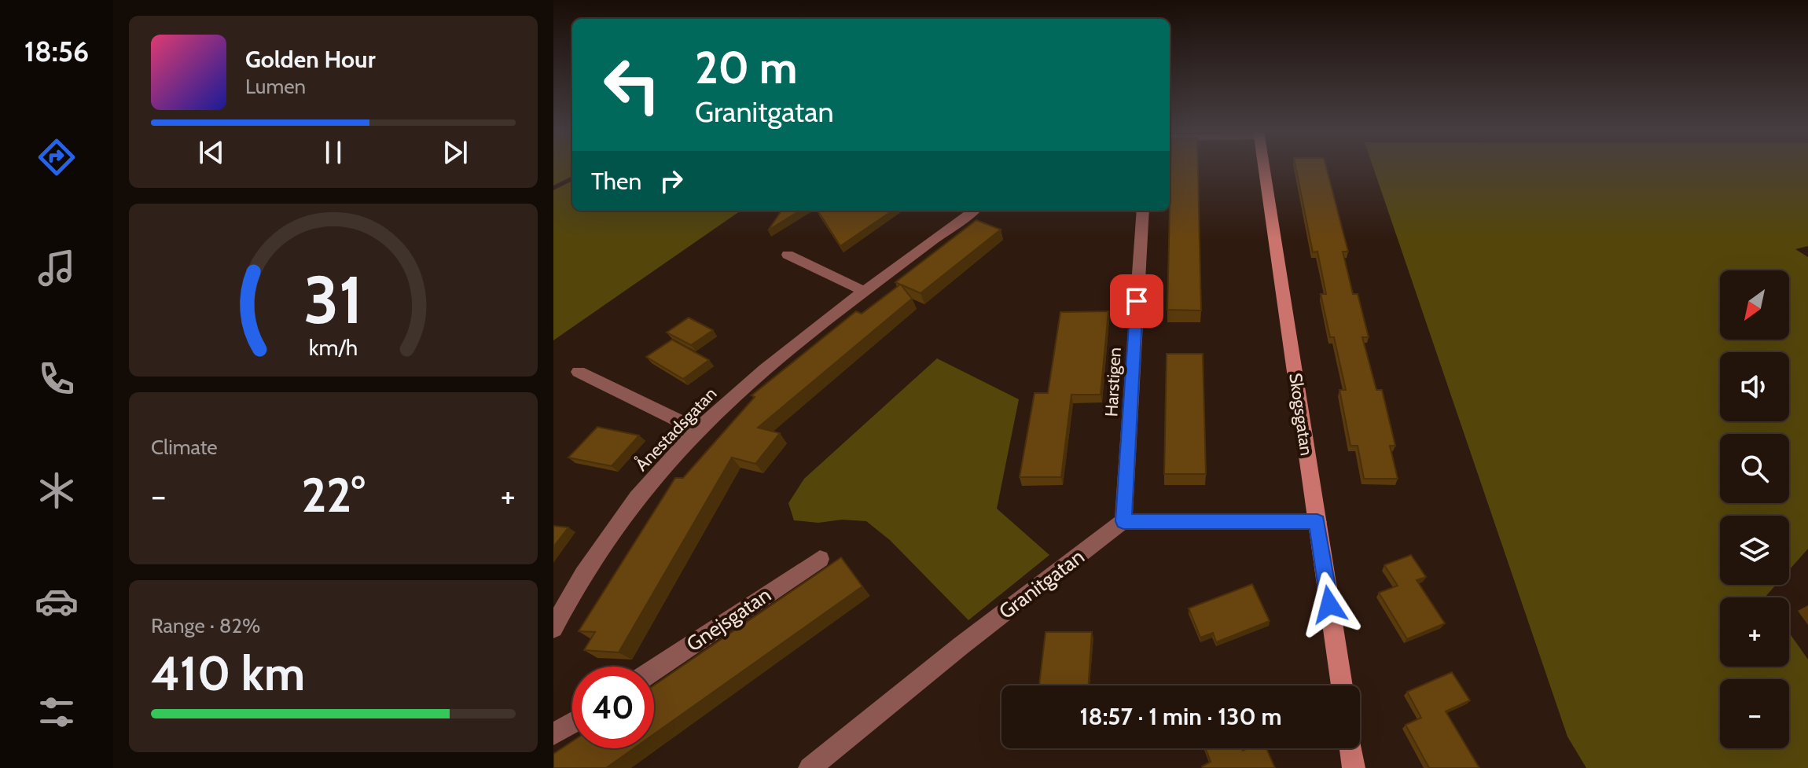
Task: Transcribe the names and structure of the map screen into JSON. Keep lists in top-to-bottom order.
{
  "streets": {
    "street": [
      "Harstigen",
      "Skogsgatan",
      "Ånestadsgatan",
      "Granitgatan",
      "Gnejsgatan"
    ]
  },
  "crossings": [
    ["Harstigen", "Granitgatan"]
  ],
  "north": "bottom left",
  "page": {
    "tabs": "18:56",
    "turn": ["20 m", "Granitgatan"],
    "song": ["Golden Hour", "Lumen"],
    "then": "Then",
    "map_buttons": ["+", "−"],
    "tile": [
      "Climate",
      ["Range · 82%", "410 km"]
    ],
    "heat": ["−", "22°", "+"],
    "limit": "40",
    "trip": "18:57 · 1 min · 130 m",
    "gauge": ["31", "km/h"]
  }
}
